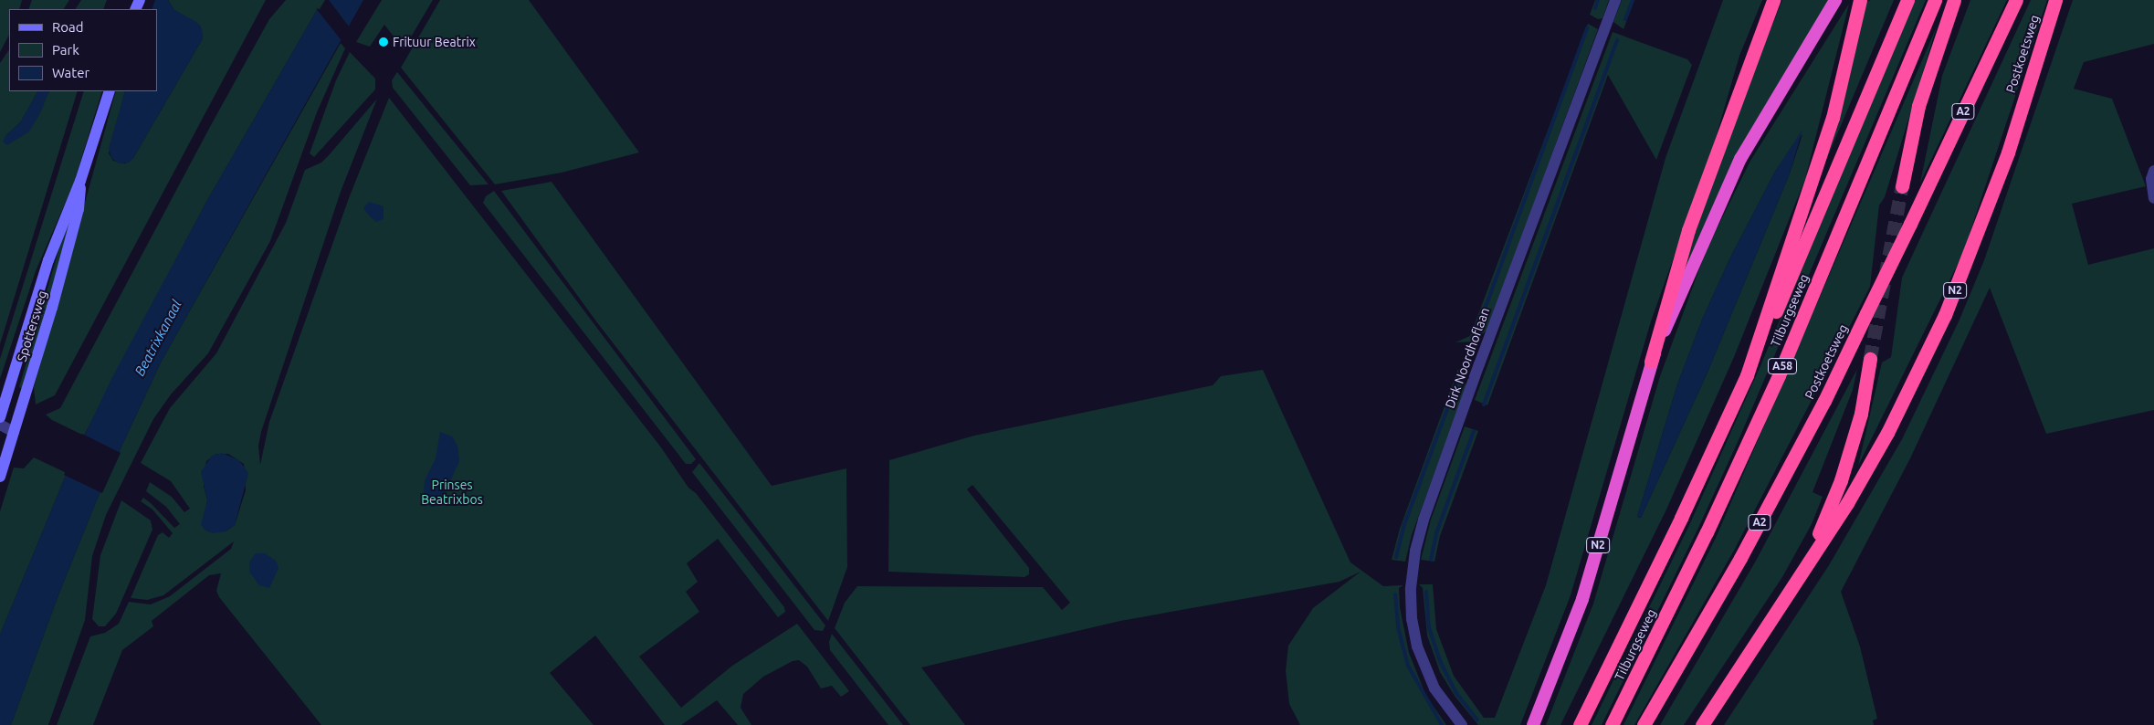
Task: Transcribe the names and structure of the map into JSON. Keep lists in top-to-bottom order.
{
  "streets": {
    "highway": [
      "Postkoetsweg",
      "A2",
      "N2",
      "Tilburgseweg",
      "A58"
    ],
    "main road": ["Spottersweg"],
    "street": ["Dirk Noordhoflaan"]
  },
  "crossings": [
    ["Postkoetsweg", "N2"]
  ],
  "water": ["Beatrixkanaal"],
  "parks": ["Prinses Beatrixbos"],
  "places": ["Frituur Beatrix"],
  "legend": ["Road", "Park", "Water"]
}
